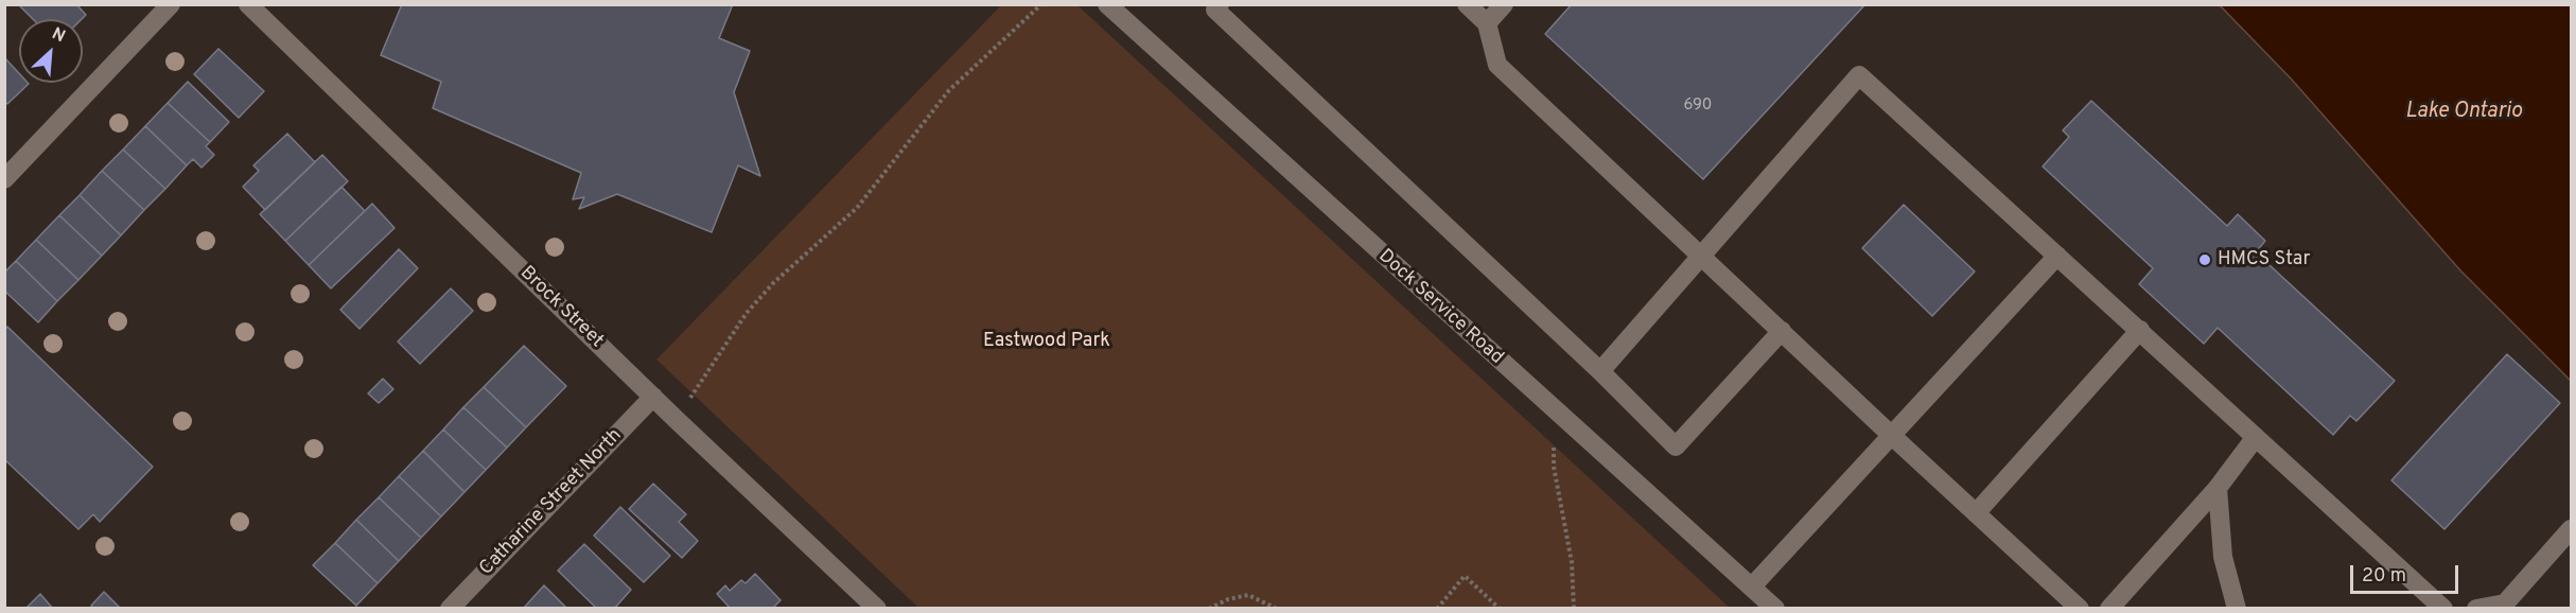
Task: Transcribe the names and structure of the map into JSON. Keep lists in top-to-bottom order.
{
  "streets": {
    "street": ["Brock Street", "Dock Service Road", "Catharine Street North"]
  },
  "crossings": [
    ["Brock Street", "Catharine Street North"]
  ],
  "water": ["Lake Ontario"],
  "parks": ["Eastwood Park"],
  "places": ["HMCS Star"],
  "house_numbers": ["690"],
  "scale_bar": "20 m",
  "north": "top right"
}
